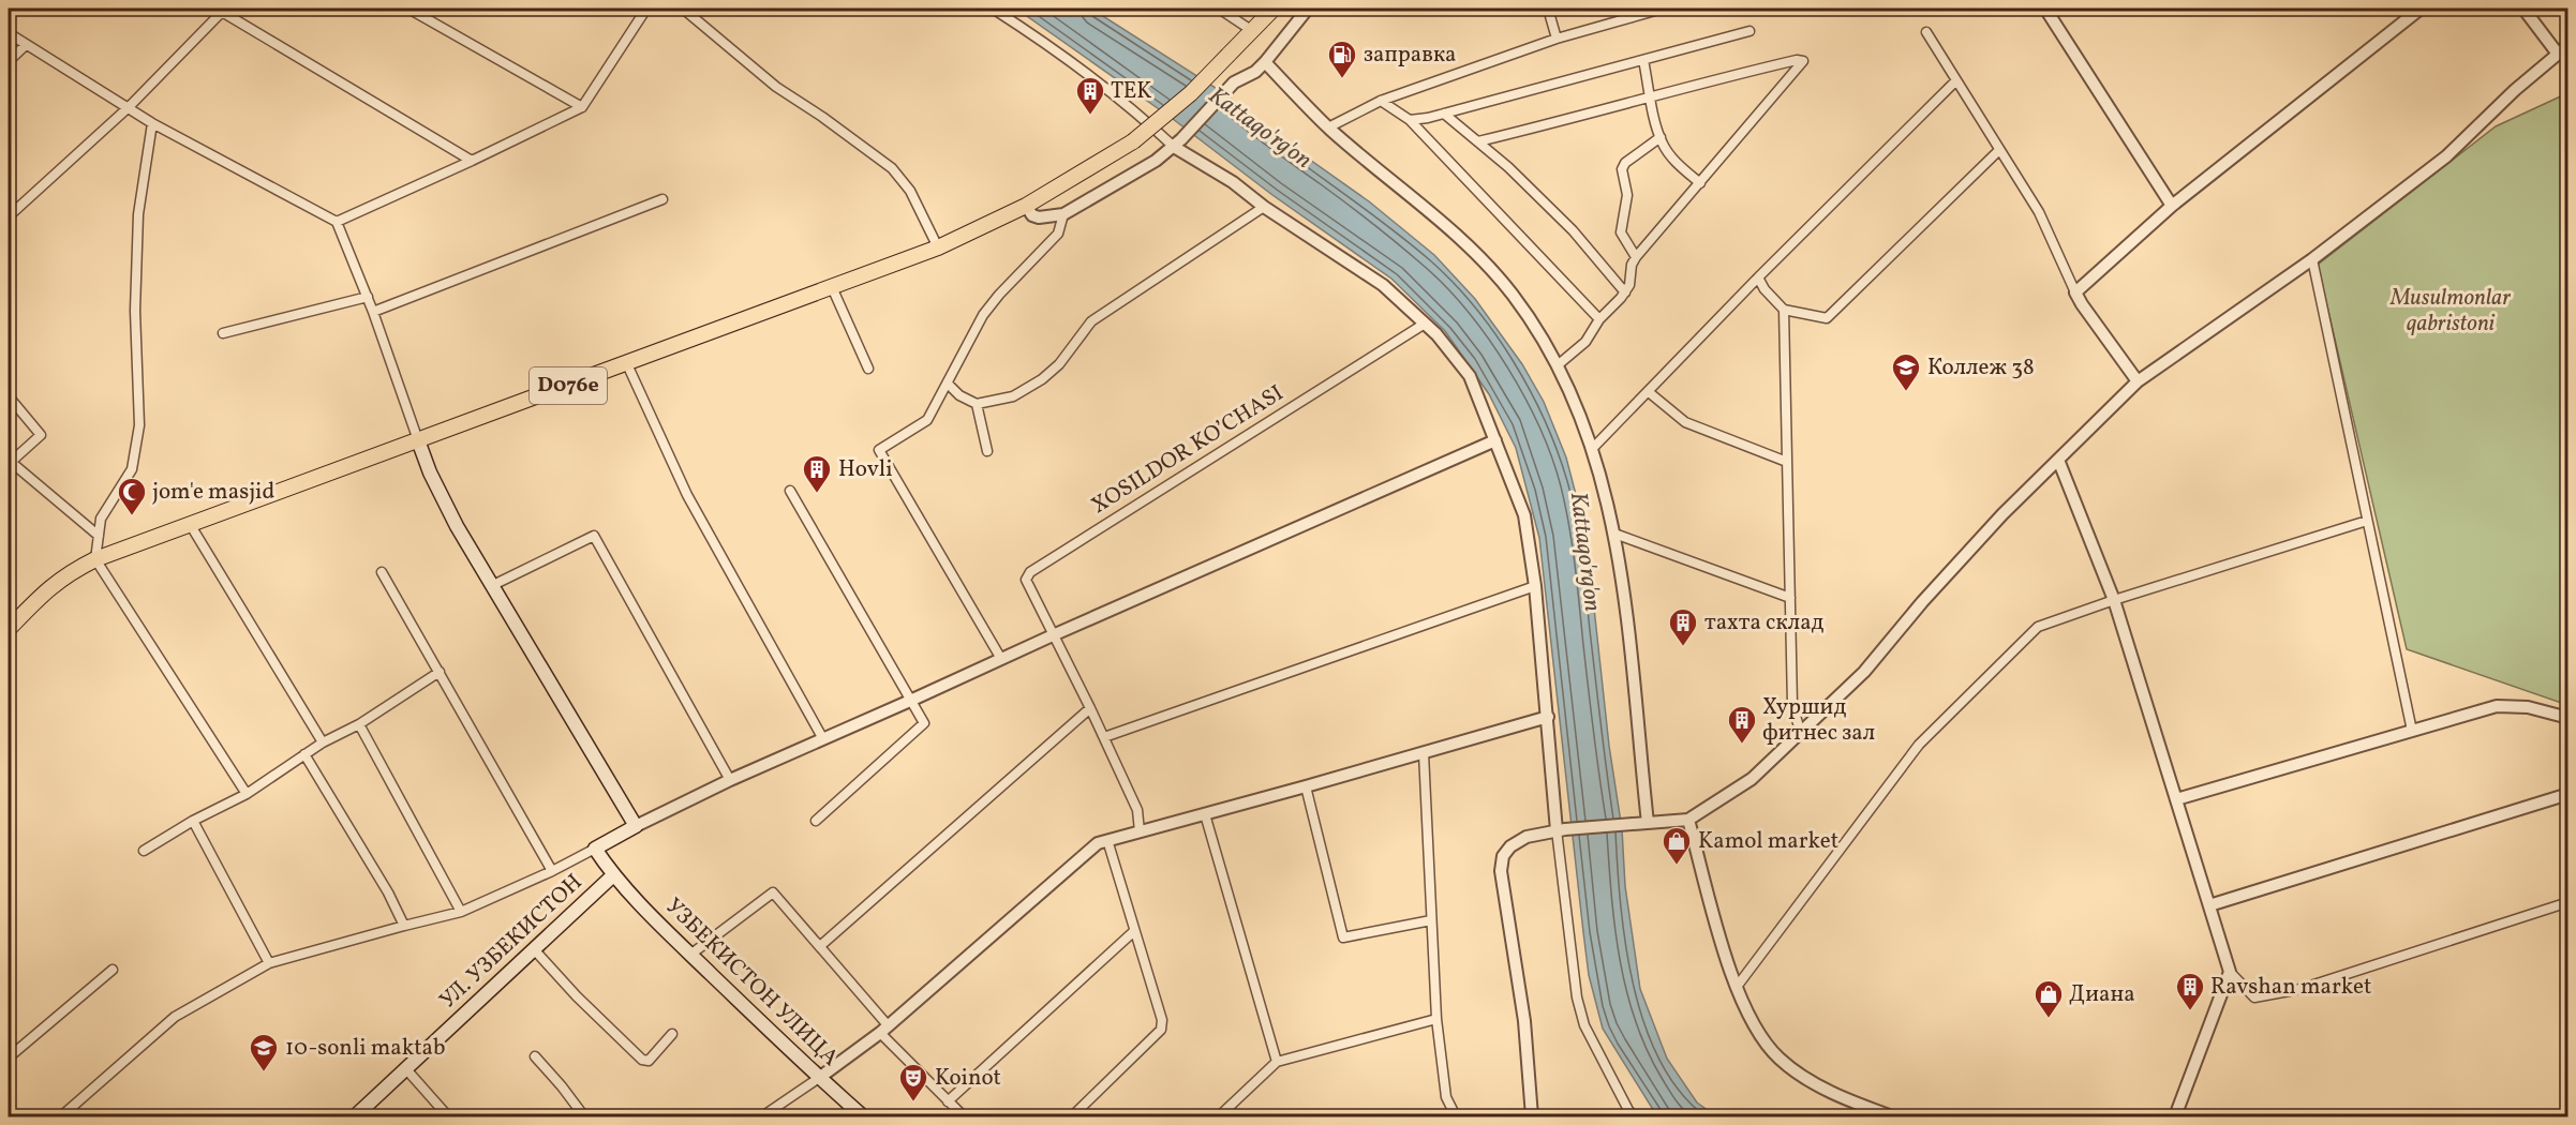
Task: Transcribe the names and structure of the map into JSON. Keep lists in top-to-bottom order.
{
  "streets": {
    "main road": ["D076e", "УЛ. УЗБЕКИСТОН", "УЗБЕКИСТОН УЛИЦА"],
    "street": ["XOSILDOR KO’CHASI"]
  },
  "crossings": [
    ["УЛ. УЗБЕКИСТОН", "УЗБЕКИСТОН УЛИЦА"]
  ],
  "water": ["Kattaqo'rg'on"],
  "parks": ["Musulmonlar qabristoni"],
  "places": {
    "fuel station": ["заправка"],
    "building": [
      "TEK",
      "Hovli",
      "тахта склад",
      "Хуршид фитнес зал",
      "Ravshan market"
    ],
    "school or university": ["Коллеж 38", "10-sonli maktab"],
    "mosque": ["jom'e masjid"],
    "shop": ["Kamol market", "Диана"],
    "theatre": ["Koinot"]
  }
}
